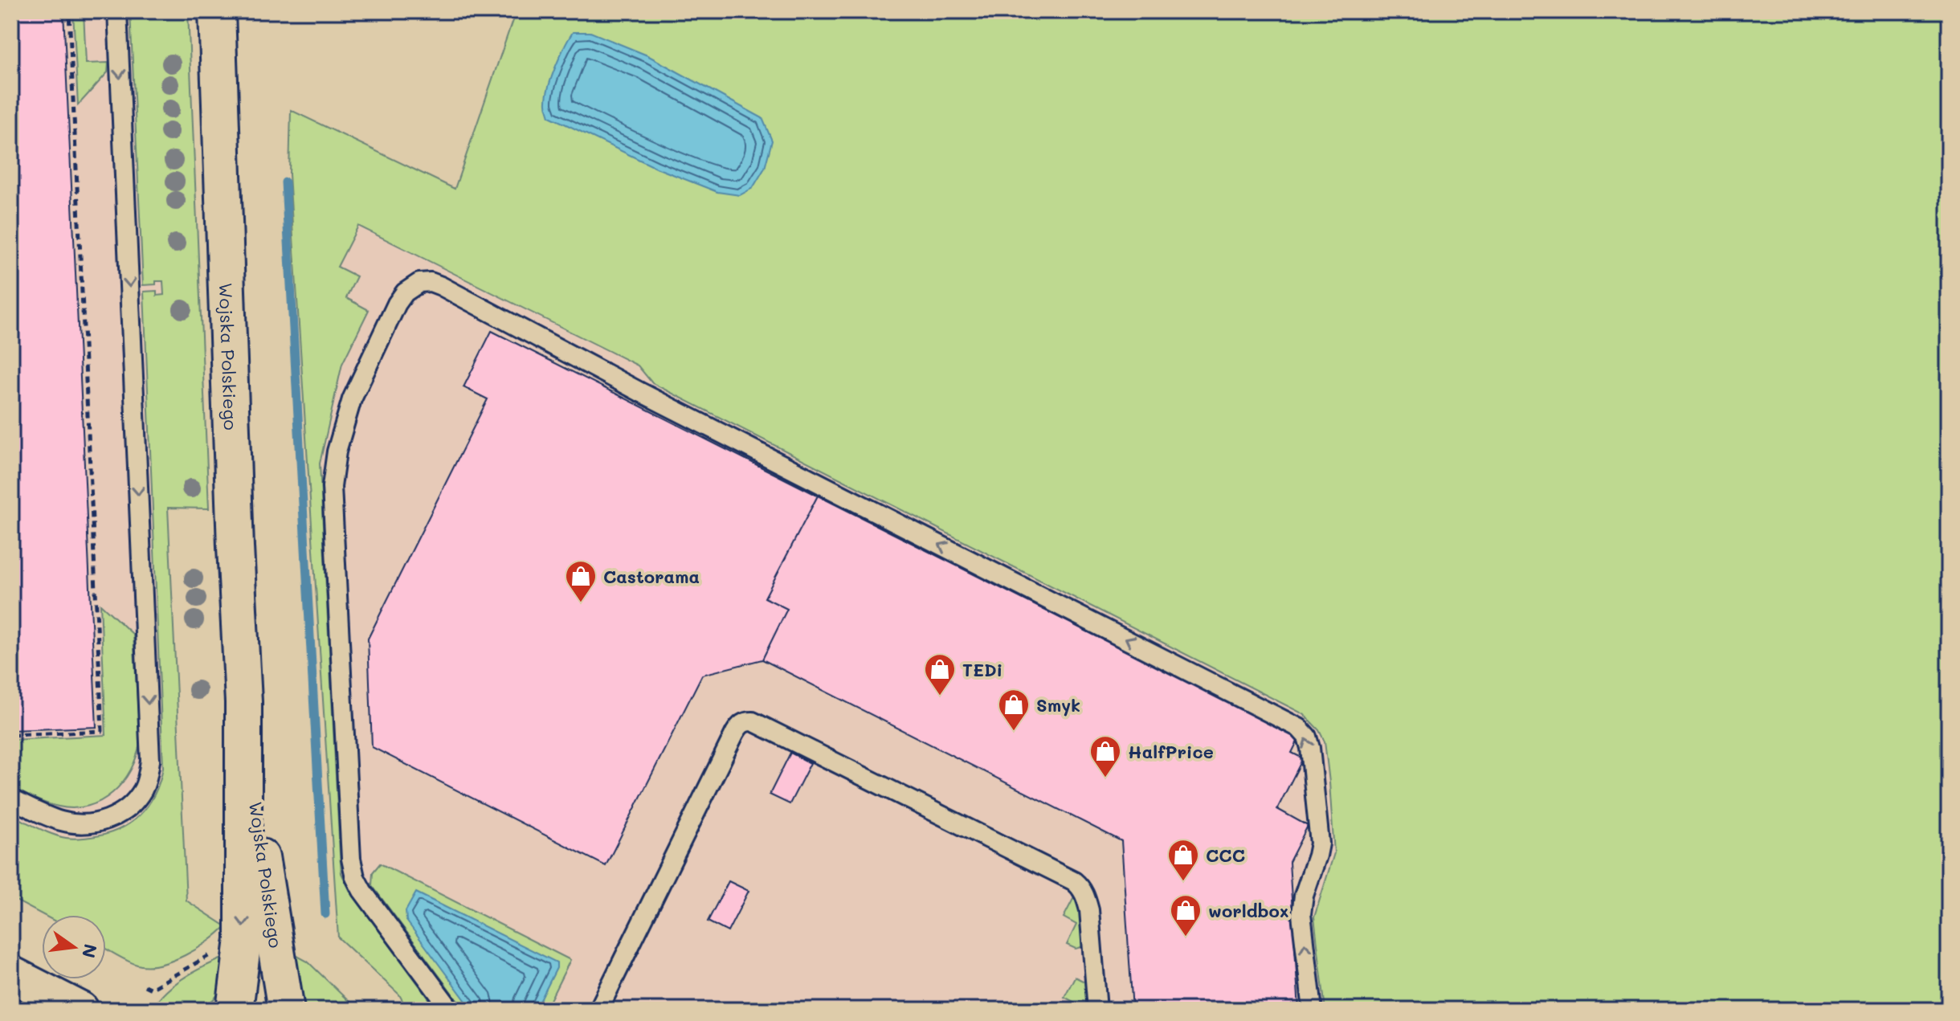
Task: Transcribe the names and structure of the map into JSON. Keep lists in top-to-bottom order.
{
  "streets": {
    "street": ["Wojska Polskiego"]
  },
  "places": {
    "shop": [
      "Castorama",
      "TEDi",
      "Smyk",
      "HalfPrice",
      "CCC",
      "worldbox"
    ]
  },
  "north": "right"
}
